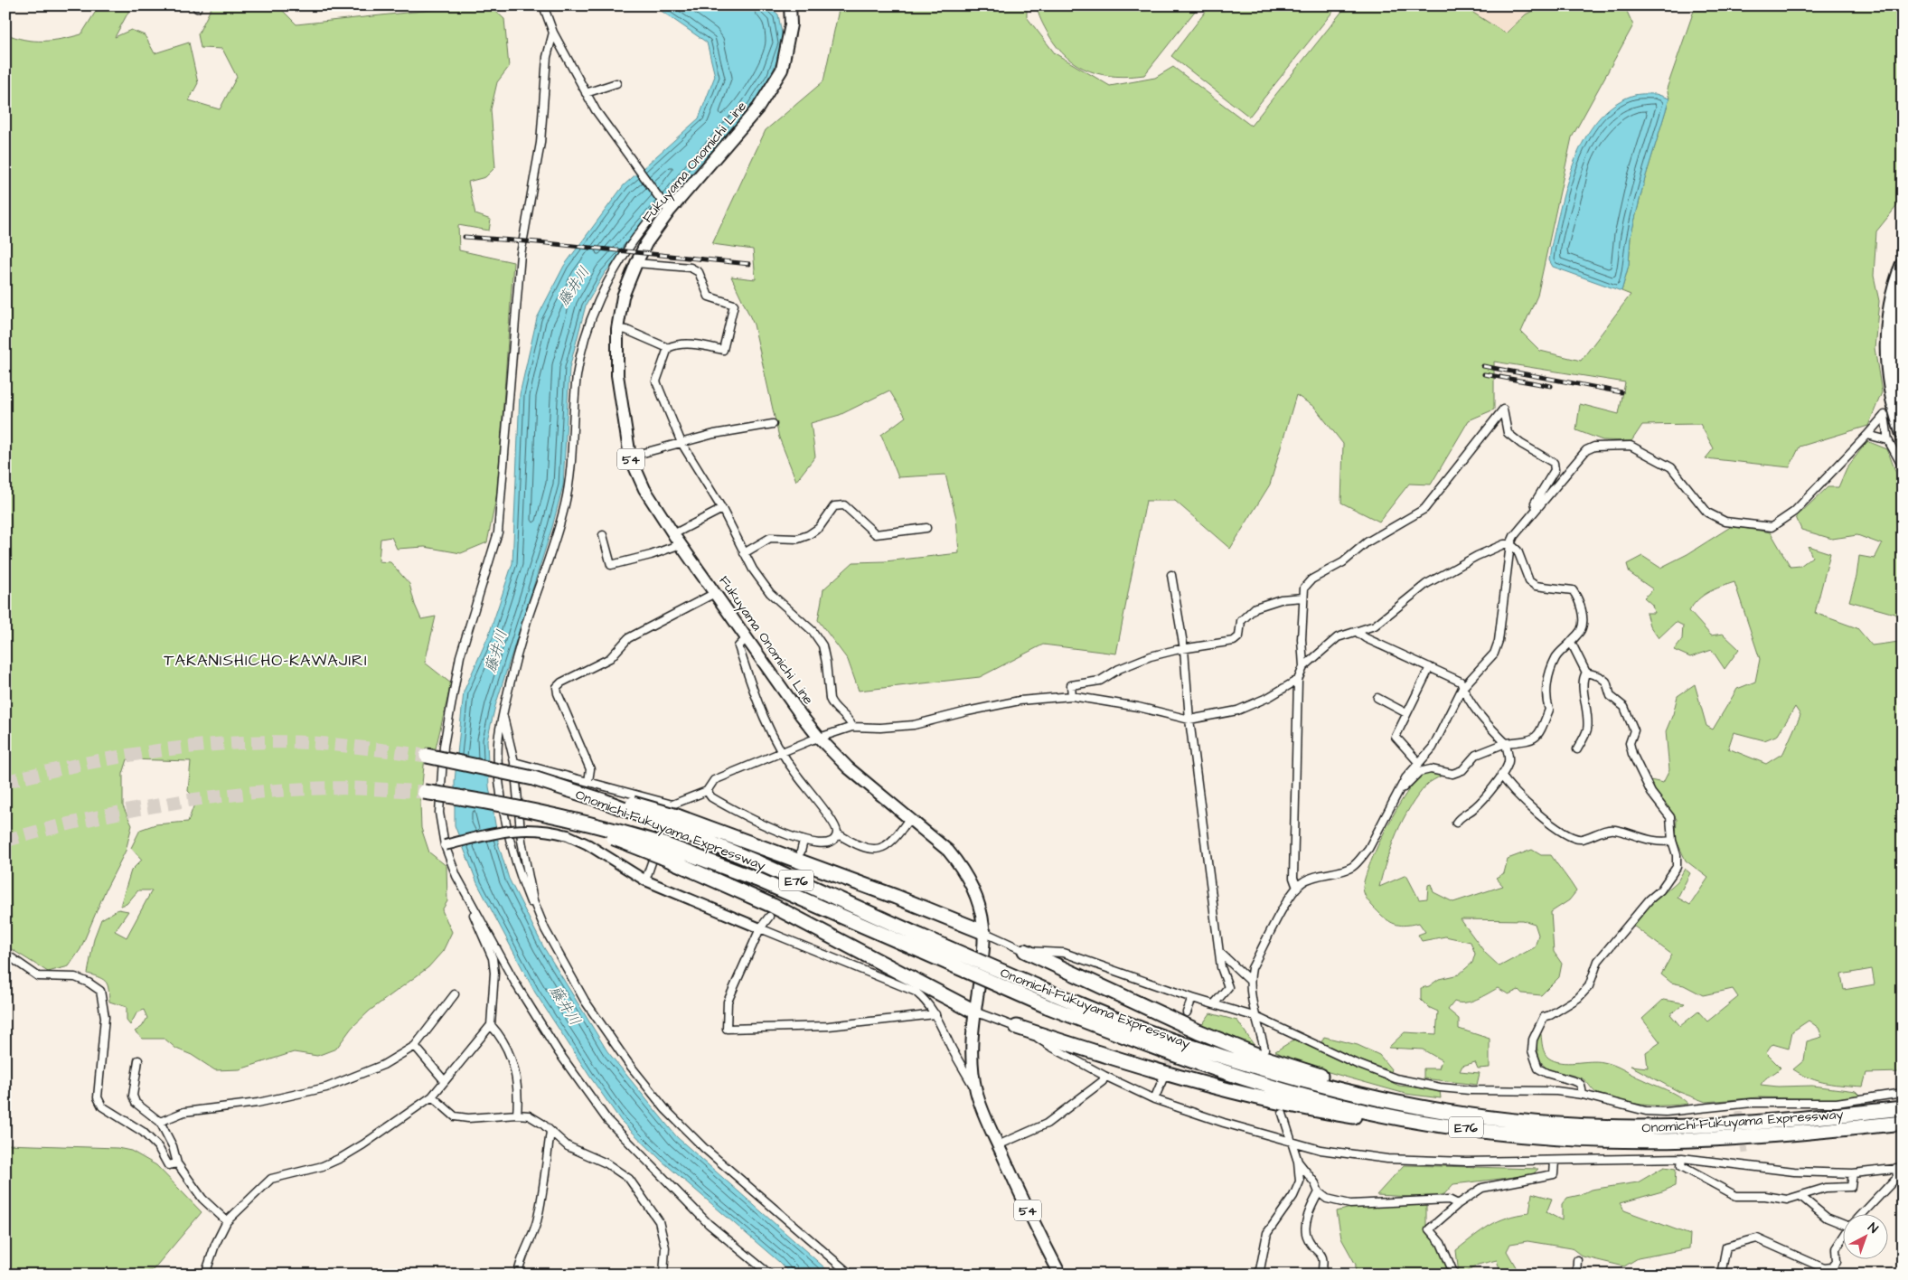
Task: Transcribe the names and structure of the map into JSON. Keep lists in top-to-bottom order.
{
  "streets": {
    "highway": ["Onomichi-Fukuyama Expressway", "E76"],
    "main road": ["Fukuyama Onomichi Line", "54"]
  },
  "districts": ["TAKANISHICHO-KAWAJIRI"],
  "water": ["藤井川"],
  "north": "top right"
}
